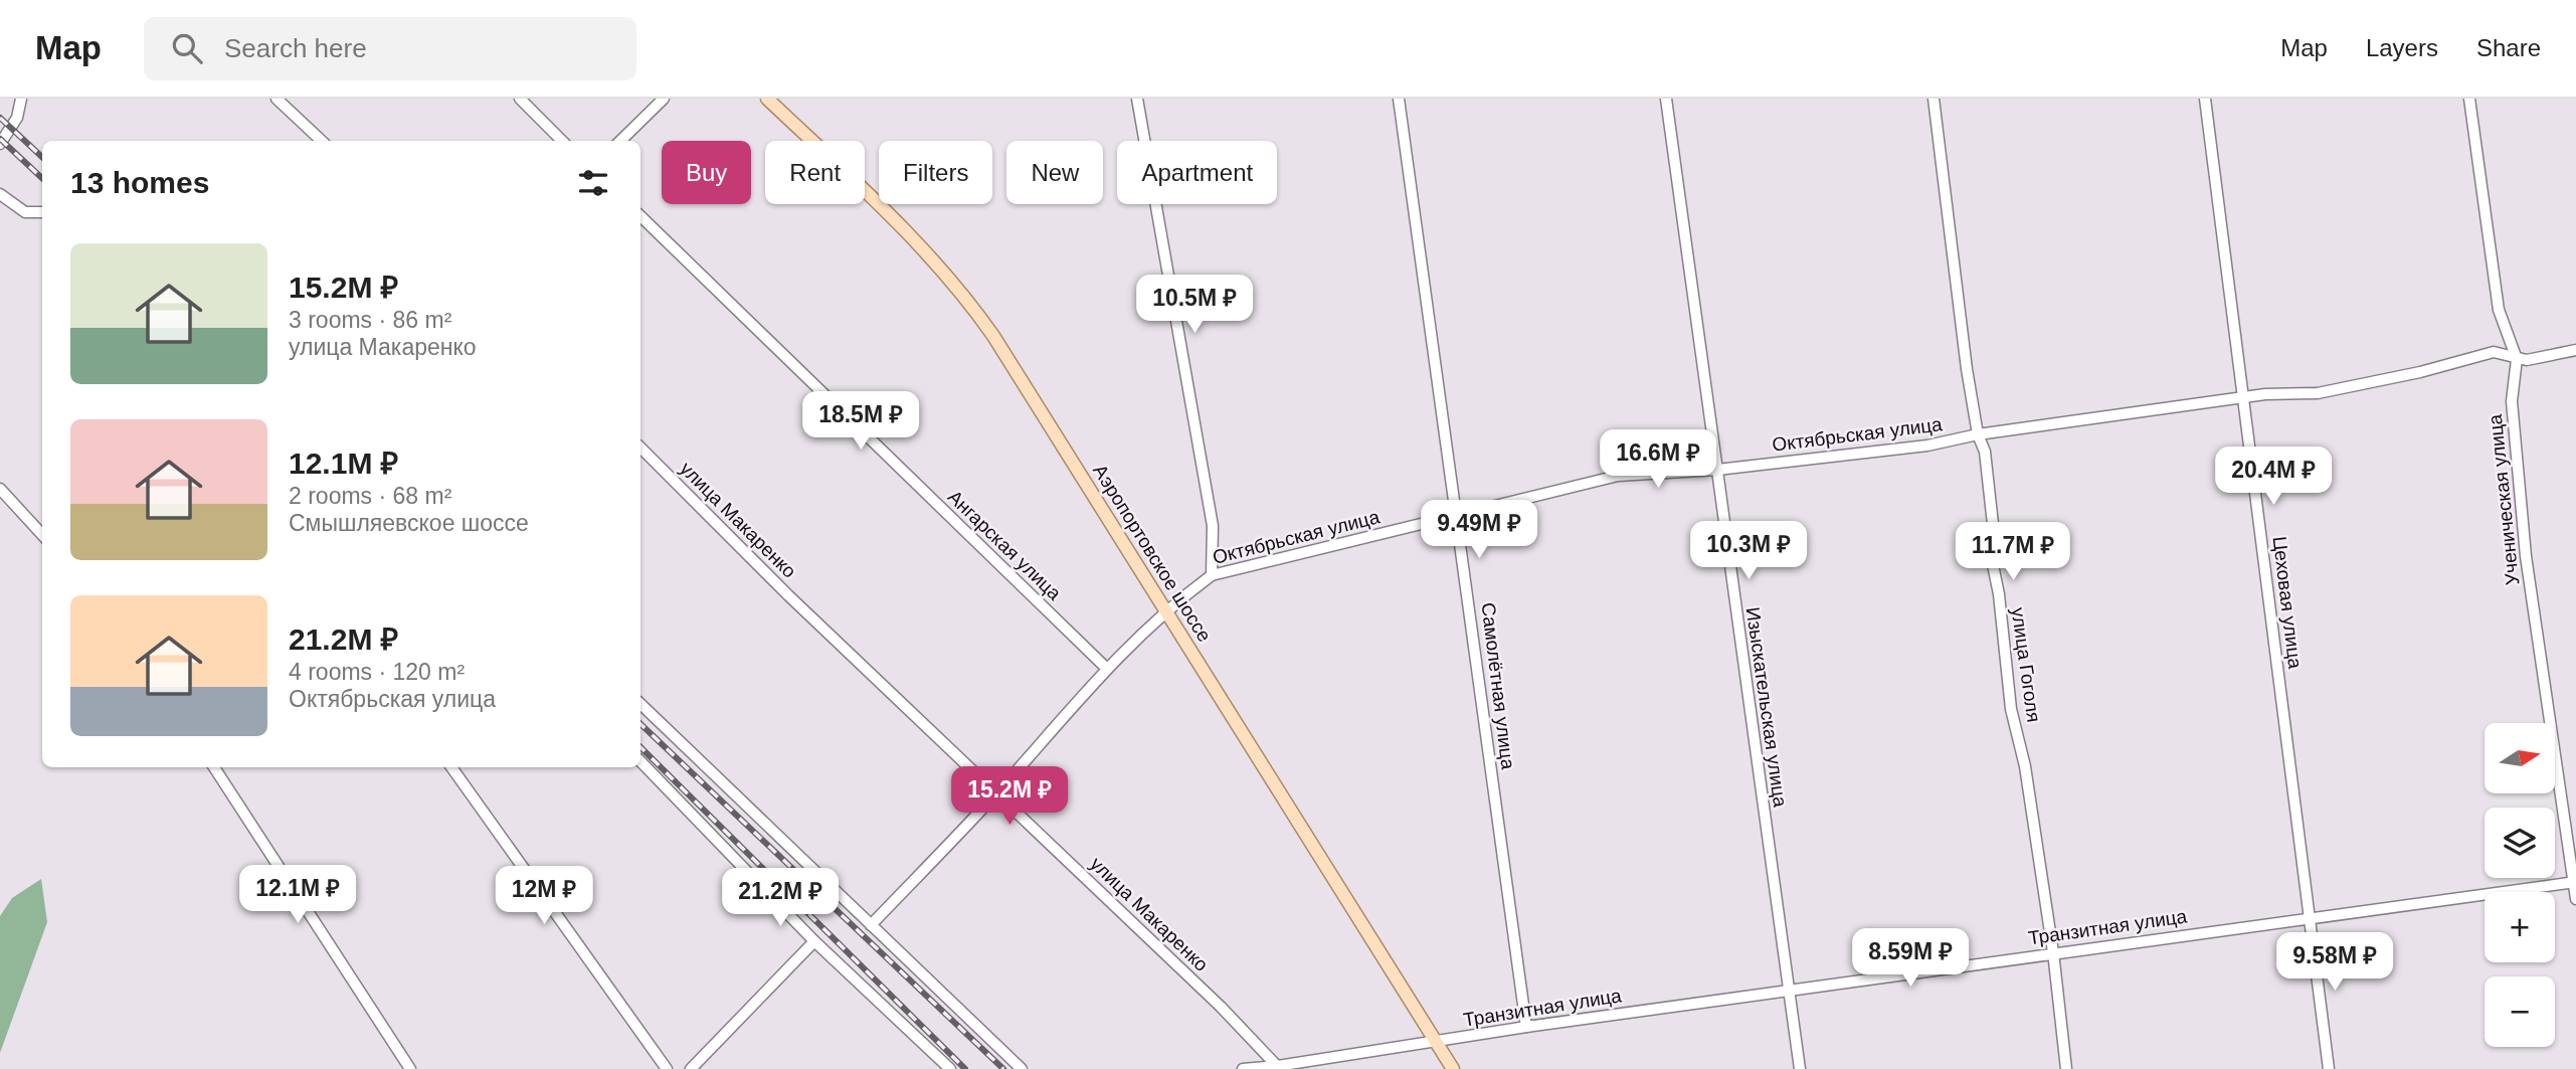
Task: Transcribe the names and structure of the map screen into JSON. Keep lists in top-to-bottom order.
{
  "streets": {
    "main road": ["Аэропортовское шоссе"],
    "street": [
      "Октябрьская улица",
      "Ученическая улица",
      "улица Макаренко",
      "Ангарская улица",
      "Цеховая улица",
      "улица Гоголя",
      "Самолётная улица",
      "Изыскательская улица",
      "Транзитная улица"
    ]
  },
  "crossings": [
    ["Октябрьская улица", "Ученическая улица"],
    ["Октябрьская улица", "улица Макаренко"],
    ["Октябрьская улица", "Ангарская улица"],
    ["Октябрьская улица", "Аэропортовское шоссе"],
    ["Октябрьская улица", "Цеховая улица"],
    ["Октябрьская улица", "улица Гоголя"],
    ["Октябрьская улица", "Самолётная улица"],
    ["Октябрьская улица", "Изыскательская улица"],
    ["Ученическая улица", "Транзитная улица"],
    ["Аэропортовское шоссе", "Транзитная улица"],
    ["Цеховая улица", "Транзитная улица"],
    ["улица Гоголя", "Транзитная улица"],
    ["Самолётная улица", "Транзитная улица"],
    ["Изыскательская улица", "Транзитная улица"]
  ],
  "north": "right",
  "page": {
    "header": "Map",
    "search": "Search here",
    "nav": ["Map", "Layers", "Share"],
    "chip": [
      "Buy",
      "Rent",
      "Filters",
      "New",
      "Apartment"
    ],
    "heading": "13 homes",
    "list": [
      {
        "name": "15.2M ₽",
        "note": "3 rooms · 86 m² · улица Макаренко"
      },
      {
        "name": "12.1M ₽",
        "note": "2 rooms · 68 m² · Смышляевское шоссе"
      },
      {
        "name": "21.2M ₽",
        "note": "4 rooms · 120 m² · Октябрьская улица"
      }
    ],
    "price": [
      "10.5M ₽",
      "18.5M ₽",
      "16.6M ₽",
      "20.4M ₽",
      "9.49M ₽",
      "10.3M ₽",
      "11.7M ₽",
      "15.2M ₽",
      "12.1M ₽",
      "12M ₽",
      "21.2M ₽",
      "8.59M ₽",
      "9.58M ₽"
    ],
    "map_buttons": ["+", "−"]
  }
}
